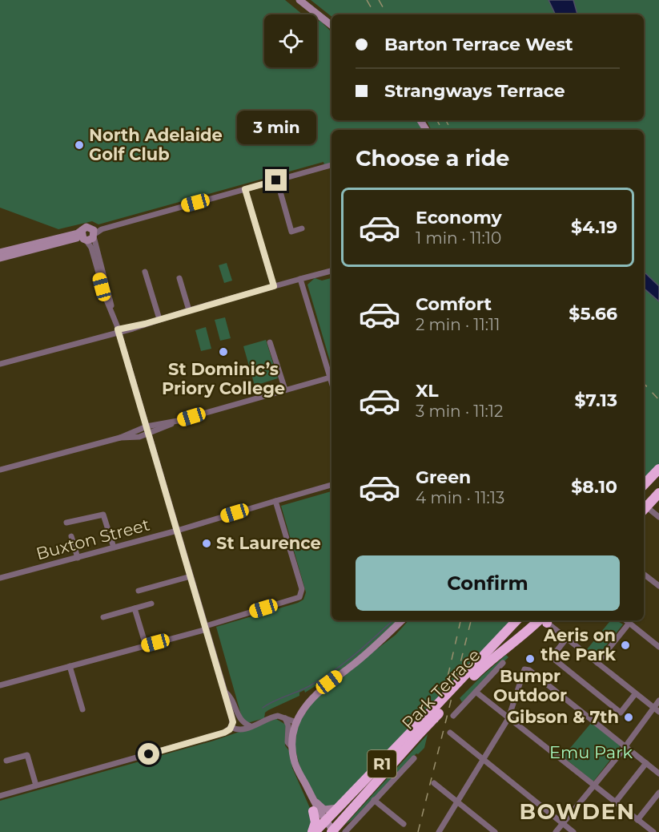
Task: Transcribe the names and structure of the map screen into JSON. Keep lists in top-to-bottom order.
{
  "streets": {
    "highway": ["Park Terrace", "R1"],
    "street": ["Buxton Street"]
  },
  "districts": ["BOWDEN"],
  "parks": ["Emu Park"],
  "places": [
    "North Adelaide Golf Club",
    "St Dominic’s Priory College",
    "St Laurence",
    "Aeris on the Park",
    "Bumpr Outdoor",
    "Gibson & 7th"
  ],
  "page": {
    "banner": ["Barton Terrace West", "Strangways Terrace"],
    "bubble": "3 min",
    "heading": "Choose a ride",
    "list": [
      {
        "name": "Economy",
        "note": "1 min · 11:10",
        "value": "$4.19"
      },
      {
        "name": "Comfort",
        "note": "2 min · 11:11",
        "value": "$5.66"
      },
      {
        "name": "XL",
        "note": "3 min · 11:12",
        "value": "$7.13"
      },
      {
        "name": "Green",
        "note": "4 min · 11:13",
        "value": "$8.10"
      }
    ],
    "buttons": "Confirm"
  }
}
